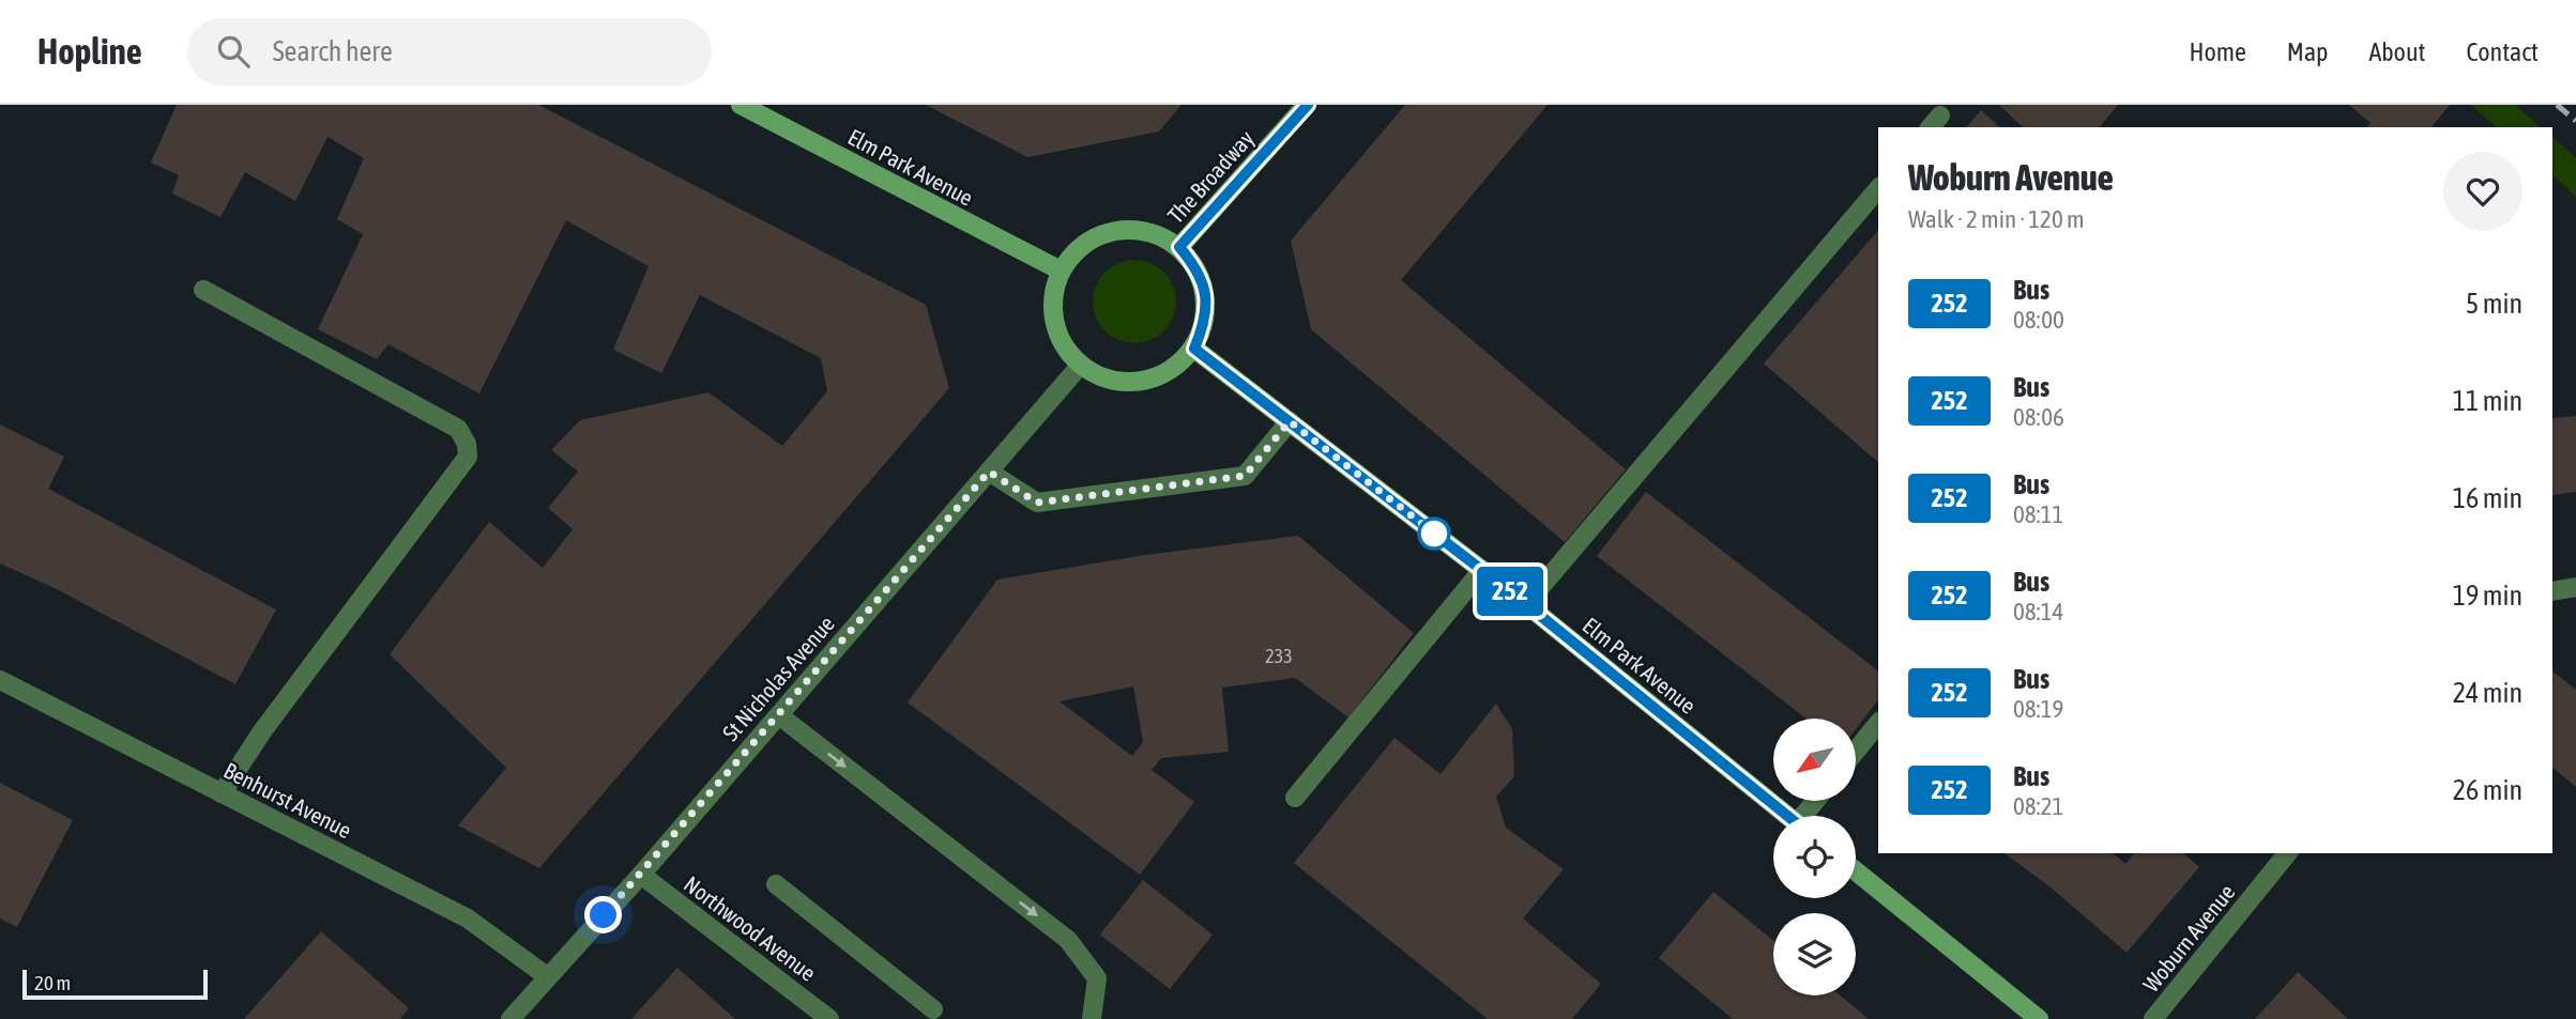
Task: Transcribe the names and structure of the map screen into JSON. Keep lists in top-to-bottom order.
{
  "streets": {
    "street": [
      "Elm Park Avenue",
      "The Broadway",
      "St Nicholas Avenue",
      "Benhurst Avenue",
      "Northwood Avenue",
      "Woburn Avenue"
    ]
  },
  "crossings": [
    ["Elm Park Avenue", "The Broadway"],
    ["Elm Park Avenue", "St Nicholas Avenue"],
    ["The Broadway", "St Nicholas Avenue"],
    ["St Nicholas Avenue", "Benhurst Avenue"],
    ["St Nicholas Avenue", "Northwood Avenue"]
  ],
  "lines": ["bus line 252"],
  "house_numbers": ["233"],
  "scale_bar": "20 m",
  "north": "bottom left",
  "page": {
    "header": "Hopline",
    "search": "Search here",
    "nav": [
      "Home",
      "Map",
      "About",
      "Contact"
    ],
    "on_map": "252",
    "heading": ["Woburn Avenue", "Walk · 2 min · 120 m"],
    "list": [
      {
        "mark": "252",
        "name": "Bus",
        "note": "08:00",
        "value": "5 min"
      },
      {
        "mark": "252",
        "name": "Bus",
        "note": "08:06",
        "value": "11 min"
      },
      {
        "mark": "252",
        "name": "Bus",
        "note": "08:11",
        "value": "16 min"
      },
      {
        "mark": "252",
        "name": "Bus",
        "note": "08:14",
        "value": "19 min"
      },
      {
        "mark": "252",
        "name": "Bus",
        "note": "08:19",
        "value": "24 min"
      },
      {
        "mark": "252",
        "name": "Bus",
        "note": "08:21",
        "value": "26 min"
      }
    ],
    "scale": "20 m"
  }
}
